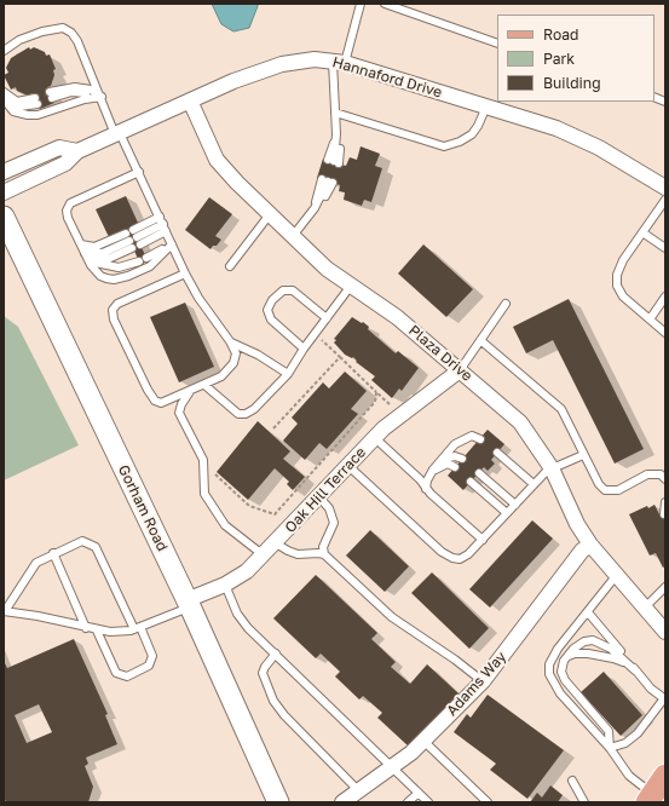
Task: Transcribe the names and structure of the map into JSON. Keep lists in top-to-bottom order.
{
  "streets": {
    "main road": ["Gorham Road"],
    "street": [
      "Hannaford Drive",
      "Plaza Drive",
      "Oak Hill Terrace",
      "Adams Way"
    ]
  },
  "crossings": [
    ["Hannaford Drive", "Plaza Drive"],
    ["Plaza Drive", "Oak Hill Terrace"],
    ["Plaza Drive", "Adams Way"],
    ["Oak Hill Terrace", "Gorham Road"]
  ],
  "legend": ["Road", "Park", "Building"]
}
